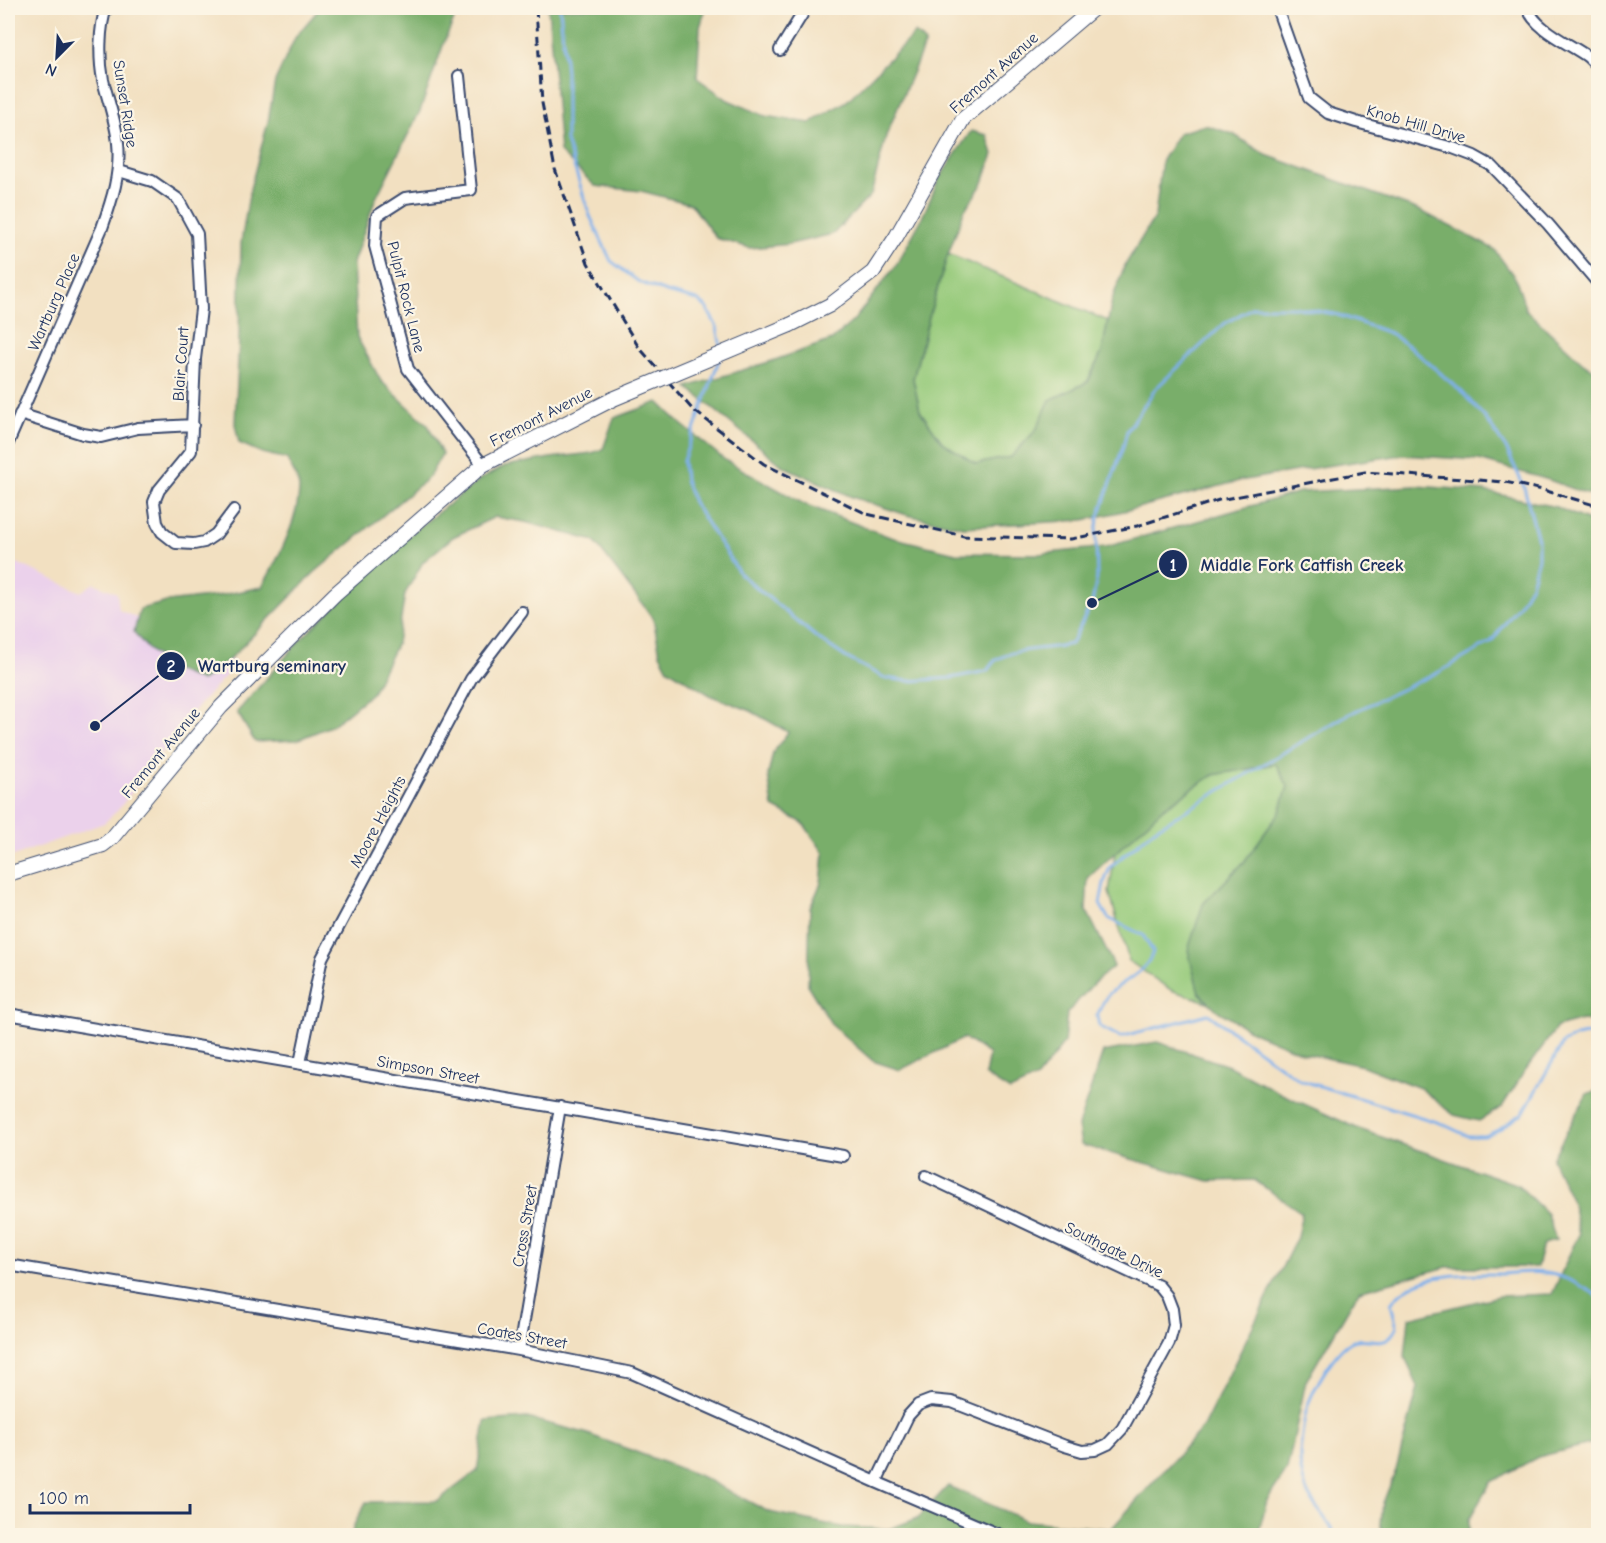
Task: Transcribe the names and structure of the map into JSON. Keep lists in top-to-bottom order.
{
  "streets": {
    "main road": ["Fremont Avenue"],
    "street": [
      "Sunset Ridge",
      "Knob Hill Drive",
      "Pulpit Rock Lane",
      "Wartburg Place",
      "Blair Court",
      "Moore Heights",
      "Simpson Street",
      "Cross Street",
      "Southgate Drive",
      "Coates Street"
    ]
  },
  "crossings": [
    ["Fremont Avenue", "Pulpit Rock Lane"],
    ["Sunset Ridge", "Wartburg Place"],
    ["Sunset Ridge", "Blair Court"],
    ["Wartburg Place", "Blair Court"],
    ["Moore Heights", "Simpson Street"],
    ["Simpson Street", "Cross Street"],
    ["Cross Street", "Coates Street"],
    ["Southgate Drive", "Coates Street"]
  ],
  "places": ["Middle Fork Catfish Creek", "Wartburg seminary"],
  "scale_bar": "100 m",
  "north": "bottom left"
}
